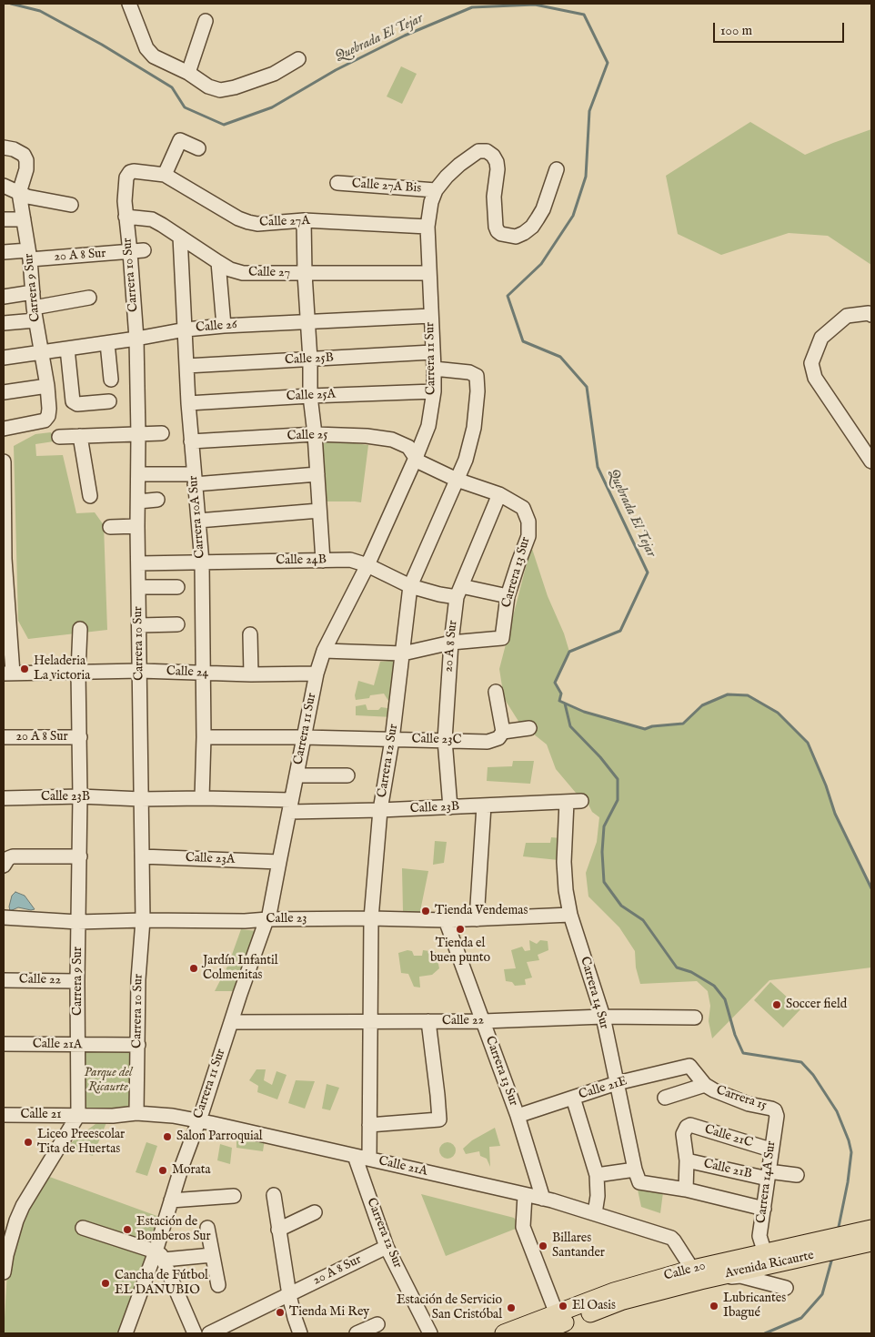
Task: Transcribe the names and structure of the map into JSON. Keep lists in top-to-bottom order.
{
  "streets": {
    "main road": ["Avenida Ricaurte", "Calle 20"],
    "street": [
      "Calle 27A Bis",
      "Calle 27A",
      "20 A 8 Sur",
      "Calle 27",
      "Carrera 10 Sur",
      "Carrera 9 Sur",
      "Calle 26",
      "Carrera 11 Sur",
      "Calle 25B",
      "Calle 25A",
      "Calle 25",
      "Carrera 10A Sur",
      "Calle 24B",
      "Carrera 13 Sur",
      "Calle 24",
      "Calle 23C",
      "Carrera 12 Sur",
      "Calle 23B",
      "Calle 23A",
      "Calle 23",
      "Calle 22",
      "Carrera 14 Sur",
      "Calle 21A",
      "Calle 21E",
      "Carrera 15",
      "Calle 21",
      "Calle 21C",
      "Calle 21B",
      "Carrera 14A Sur"
    ]
  },
  "crossings": [
    ["Calle 27A Bis", "Carrera 11 Sur"],
    ["Calle 27A", "Carrera 10 Sur"],
    ["Calle 27A", "Carrera 11 Sur"],
    ["20 A 8 Sur", "Carrera 10 Sur"],
    ["20 A 8 Sur", "Carrera 9 Sur"],
    ["20 A 8 Sur", "Calle 24B"],
    ["20 A 8 Sur", "Carrera 13 Sur"],
    ["20 A 8 Sur", "Calle 23C"],
    ["20 A 8 Sur", "Carrera 12 Sur"],
    ["20 A 8 Sur", "Calle 23B"],
    ["Calle 27", "Carrera 10 Sur"],
    ["Calle 27", "Carrera 11 Sur"],
    ["Calle 27", "Carrera 10A Sur"],
    ["Carrera 10 Sur", "Calle 26"],
    ["Carrera 10 Sur", "Calle 24B"],
    ["Carrera 10 Sur", "Calle 24"],
    ["Carrera 10 Sur", "Calle 23B"],
    ["Carrera 10 Sur", "Calle 23A"],
    ["Carrera 10 Sur", "Calle 23"],
    ["Carrera 10 Sur", "Calle 21A"],
    ["Carrera 9 Sur", "Calle 26"],
    ["Carrera 9 Sur", "Calle 24"],
    ["Carrera 9 Sur", "Calle 23B"],
    ["Carrera 9 Sur", "Calle 23"],
    ["Carrera 9 Sur", "Calle 22"],
    ["Carrera 9 Sur", "Calle 21A"],
    ["Carrera 9 Sur", "Calle 21"],
    ["Calle 26", "Carrera 11 Sur"],
    ["Calle 26", "Carrera 10A Sur"],
    ["Carrera 11 Sur", "Calle 25B"],
    ["Carrera 11 Sur", "Calle 25A"],
    ["Carrera 11 Sur", "Calle 25"],
    ["Carrera 11 Sur", "Calle 24B"],
    ["Carrera 11 Sur", "Calle 24"],
    ["Carrera 11 Sur", "Calle 23C"],
    ["Carrera 11 Sur", "Carrera 12 Sur"],
    ["Carrera 11 Sur", "Calle 23B"],
    ["Carrera 11 Sur", "Calle 23A"],
    ["Carrera 11 Sur", "Calle 23"],
    ["Carrera 11 Sur", "Calle 22"],
    ["Carrera 11 Sur", "Calle 21A"],
    ["Calle 25B", "Carrera 10A Sur"],
    ["Calle 25A", "Carrera 10A Sur"],
    ["Calle 25", "Carrera 10A Sur"],
    ["Carrera 10A Sur", "Calle 24B"],
    ["Carrera 10A Sur", "Calle 24"],
    ["Carrera 10A Sur", "Calle 23C"],
    ["Carrera 10A Sur", "Calle 23B"],
    ["Calle 24B", "Carrera 13 Sur"],
    ["Calle 24B", "Carrera 12 Sur"],
    ["Carrera 13 Sur", "Calle 23"],
    ["Carrera 13 Sur", "Calle 22"],
    ["Carrera 13 Sur", "Calle 21A"],
    ["Carrera 13 Sur", "Calle 21E"],
    ["Calle 23C", "Carrera 12 Sur"],
    ["Carrera 12 Sur", "Calle 23B"],
    ["Carrera 12 Sur", "Calle 23"],
    ["Carrera 12 Sur", "Calle 22"],
    ["Carrera 12 Sur", "Calle 21A"],
    ["Calle 23B", "Carrera 14 Sur"],
    ["Calle 23", "Carrera 14 Sur"],
    ["Calle 22", "Carrera 14 Sur"],
    ["Carrera 14 Sur", "Calle 21E"],
    ["Calle 21A", "Calle 21"],
    ["Calle 21A", "Avenida Ricaurte"],
    ["Calle 21A", "Calle 20"],
    ["Calle 21E", "Carrera 15"],
    ["Carrera 15", "Carrera 14A Sur"],
    ["Calle 21C", "Calle 21B"],
    ["Calle 21C", "Carrera 14A Sur"],
    ["Calle 21B", "Carrera 14A Sur"],
    ["Carrera 14A Sur", "Calle 20"],
    ["Avenida Ricaurte", "Calle 20"]
  ],
  "water": ["Quebrada El Tejar"],
  "parks": ["Parque del Ricaurte"],
  "places": [
    "Heladeria La victoria",
    "Tienda Vendemas",
    "Tienda el buen punto",
    "Jardín Infantil Colmenitas",
    "Soccer field",
    "Salon Parroquial",
    "Liceo Preescolar Tita de Huertas",
    "Morata",
    "Estación de Bomberos Sur",
    "Billares Santander",
    "Cancha de Fútbol EL DANUBIO",
    "El Oasis",
    "Lubricantes Ibagué",
    "Estación de Servicio San Cristóbal",
    "Tienda Mi Rey"
  ],
  "scale_bar": "100 m"
}
